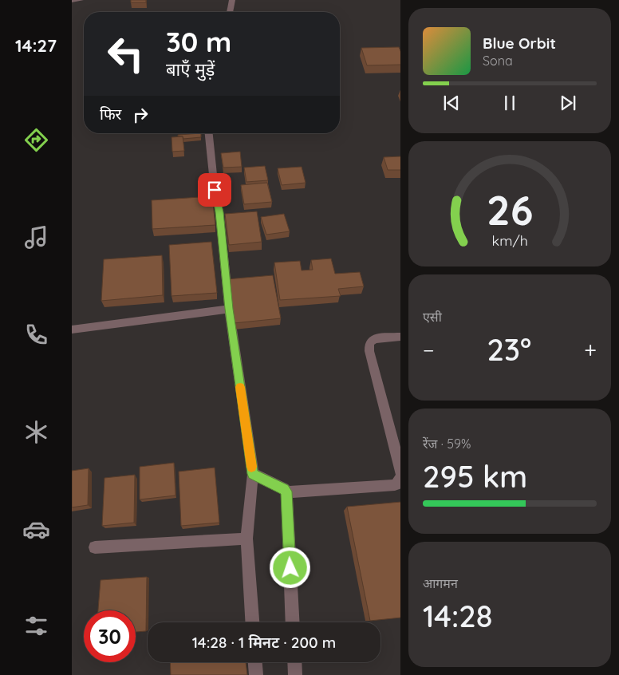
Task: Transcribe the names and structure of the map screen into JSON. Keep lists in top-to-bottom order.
{
  "page": {
    "tabs": "14:27",
    "turn": ["30 m", "बाएँ मुड़ें"],
    "song": ["Blue Orbit", "Sona"],
    "then": "फिर",
    "tile": [
      "एसी",
      ["रेंज · 59%", "295 km"],
      ["आगमन", "14:28"]
    ],
    "heat": ["−", "23°", "+"],
    "limit": "30",
    "trip": "14:28 · 1 मिनट · 200 m",
    "gauge": ["26", "km/h"]
  }
}
